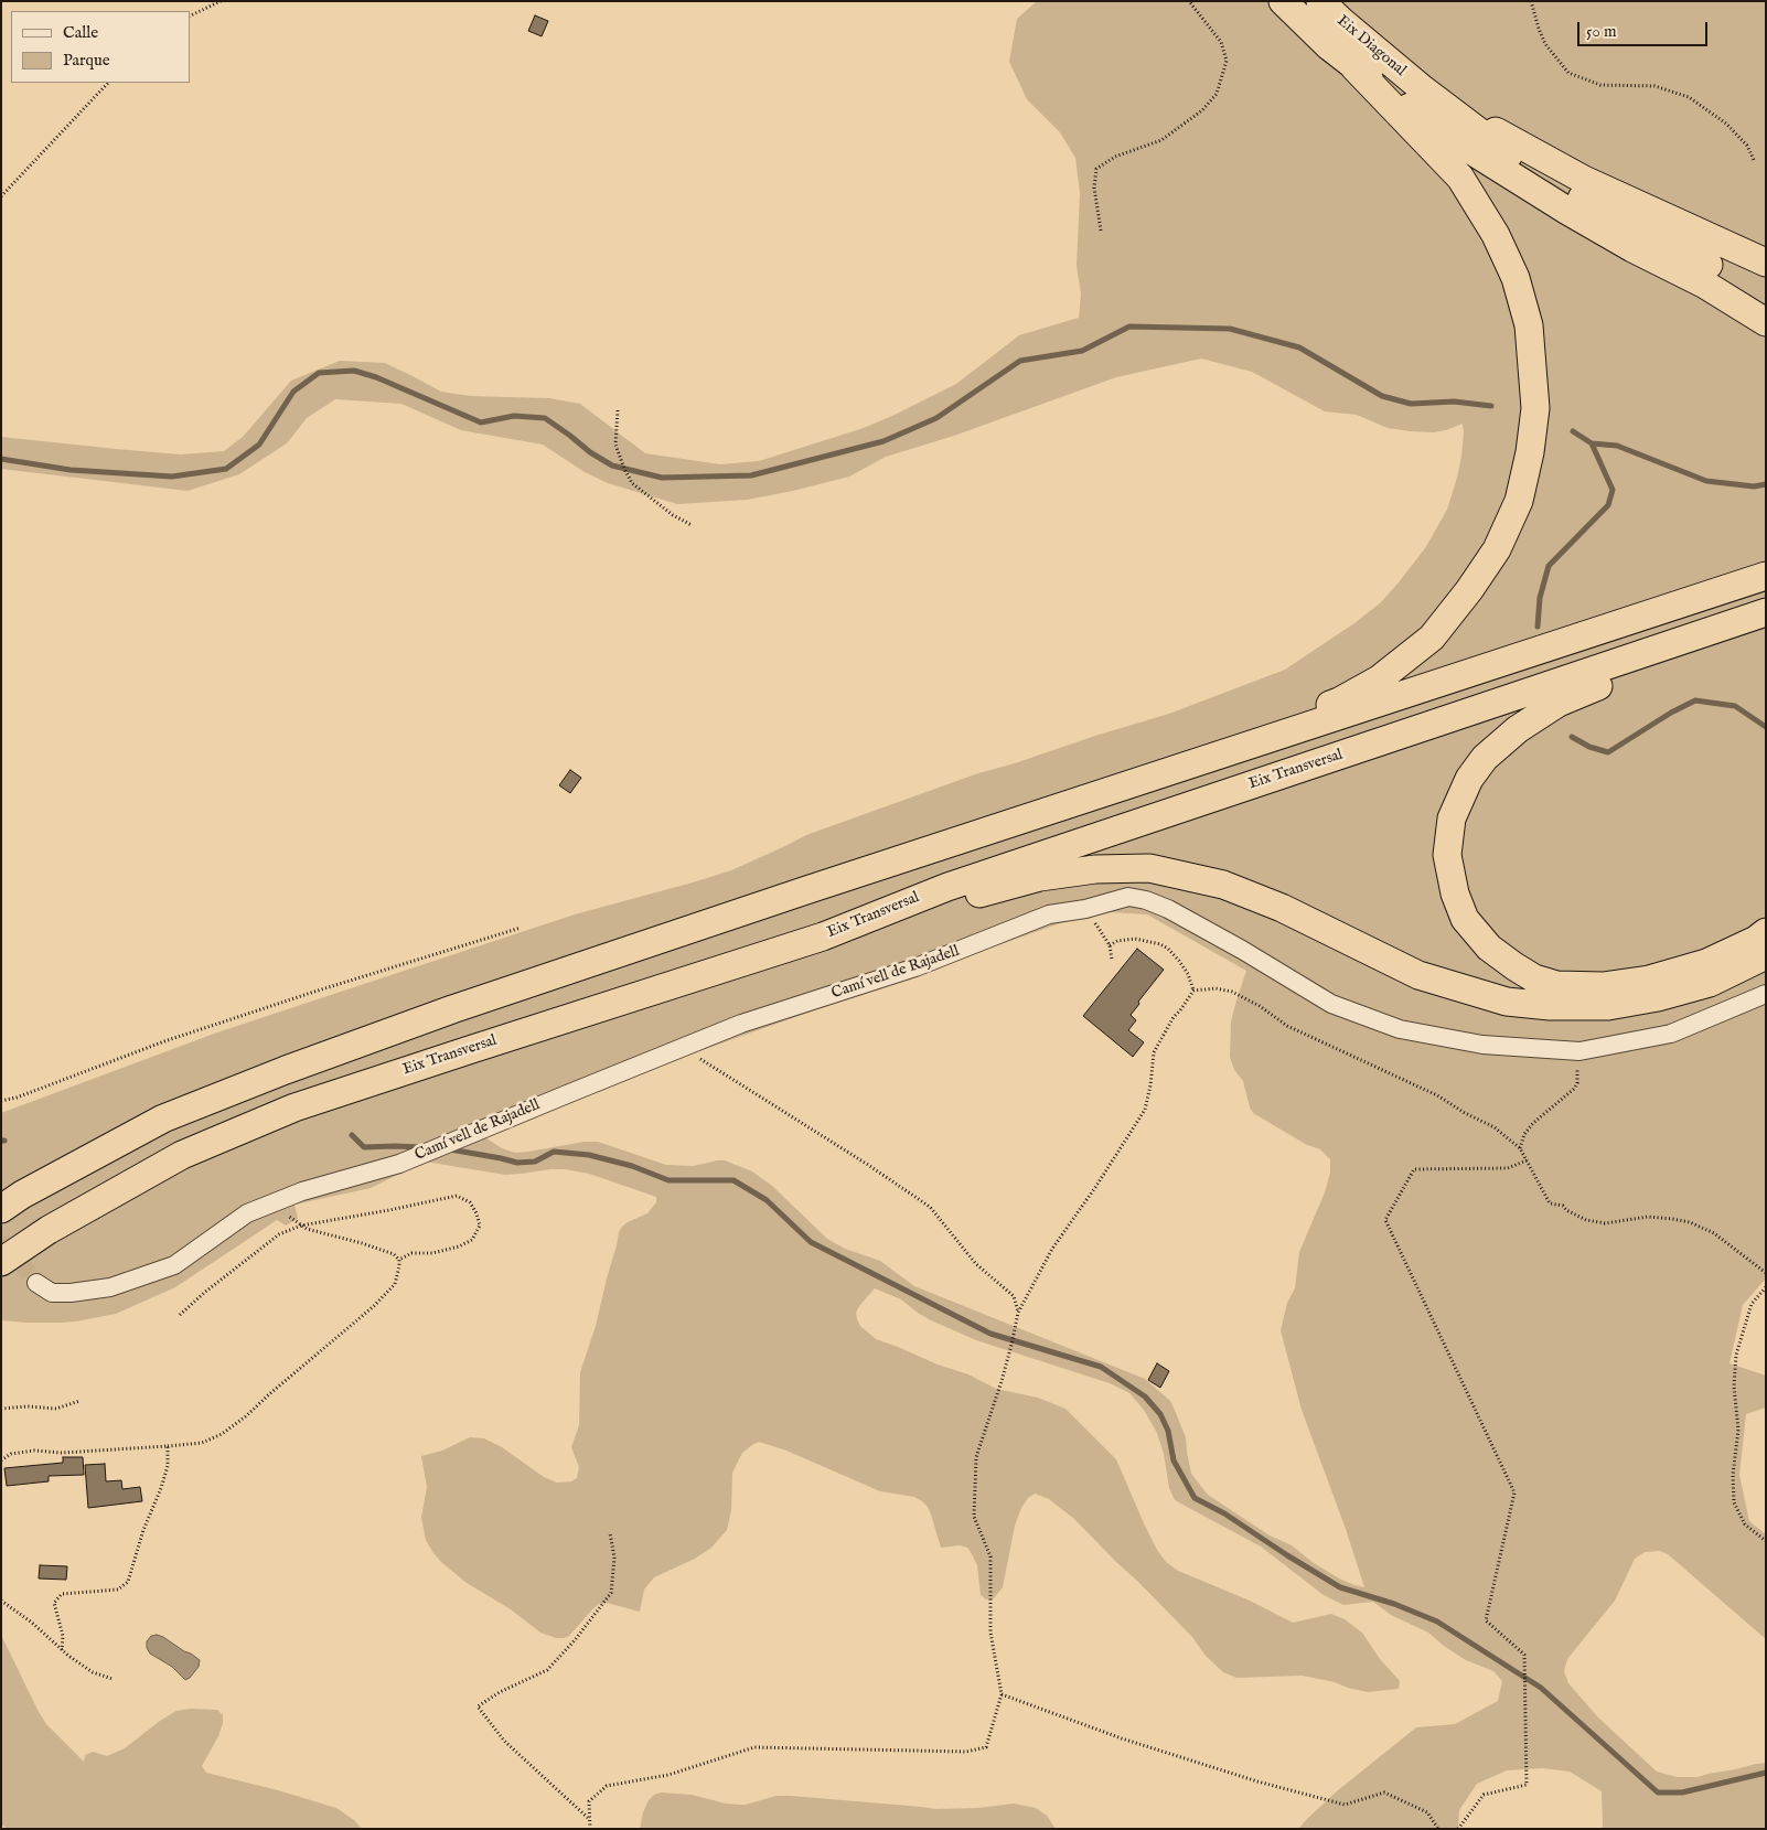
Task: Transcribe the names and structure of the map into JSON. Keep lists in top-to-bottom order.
{
  "streets": {
    "highway": ["Eix Diagonal", "Eix Transversal"],
    "street": ["Camí vell de Rajadell"]
  },
  "legend": ["Calle", "Parque"],
  "scale_bar": "50 m"
}
